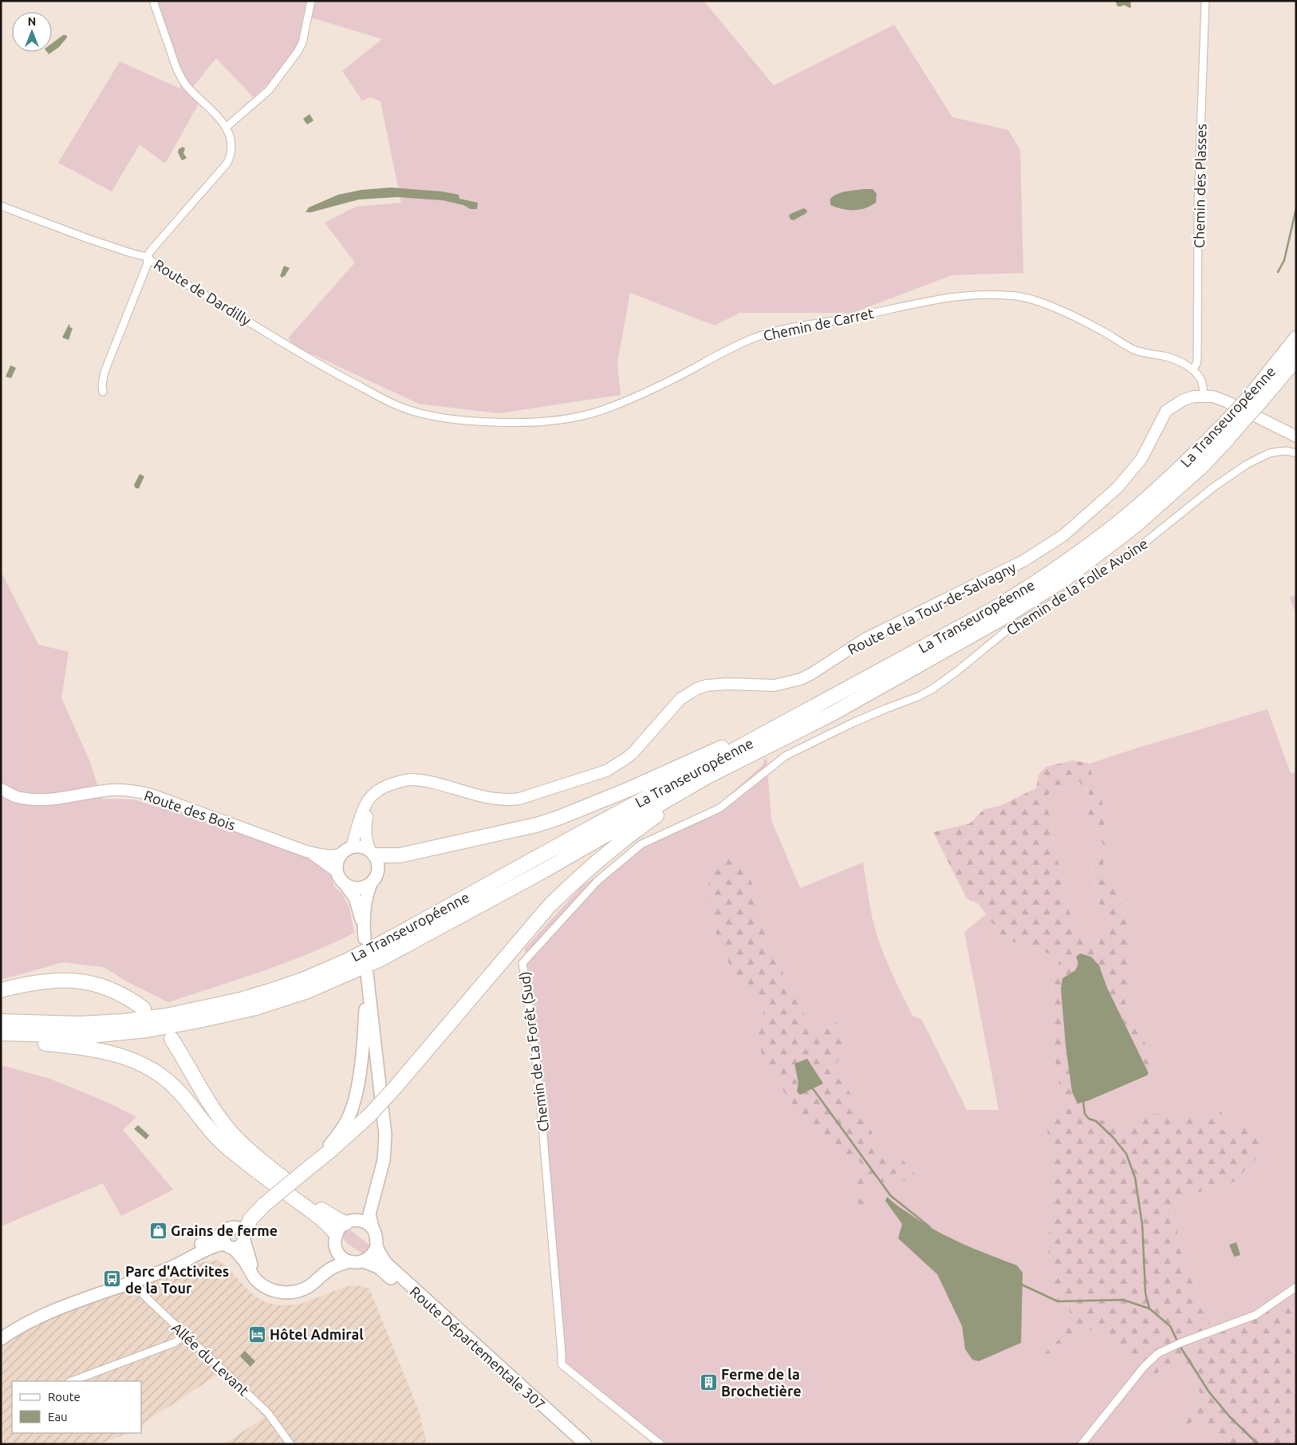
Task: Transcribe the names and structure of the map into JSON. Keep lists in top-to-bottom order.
{
  "streets": {
    "highway": ["La Transeuropéenne"],
    "main road": ["Route Départementale 307"],
    "street": [
      "Chemin des Plasses",
      "Route de Dardilly",
      "Chemin de Carret",
      "Chemin de la Folle Avoine",
      "Route de la Tour-de-Salvagny",
      "Route des Bois",
      "Chemin de La Forêt (Sud)",
      "Allée du Levant"
    ]
  },
  "crossings": [
    ["Chemin des Plasses", "Chemin de Carret"],
    ["Route de Dardilly", "Chemin de Carret"],
    ["Chemin de la Folle Avoine", "Chemin de La Forêt (Sud)"],
    ["Route de la Tour-de-Salvagny", "Route des Bois"]
  ],
  "places": {
    "shop": ["Grains de ferme"],
    "bus stop": ["Parc d'Activites de la Tour"],
    "hotel": ["Hôtel Admiral"],
    "building": ["Ferme de la Brochetière"]
  },
  "legend": ["Route", "Eau"],
  "north": "top"
}
